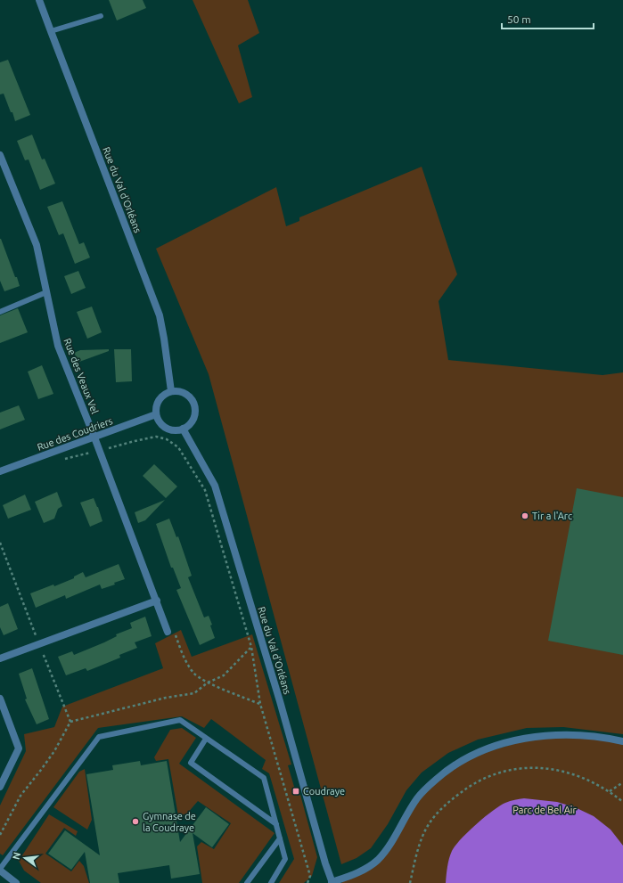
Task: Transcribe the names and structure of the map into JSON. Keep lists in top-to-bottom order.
{
  "streets": {
    "street": ["Rue du Val d'Orléans", "Rue des Veaux Vel", "Rue des Coudriers"]
  },
  "crossings": [
    ["Rue du Val d'Orléans", "Rue des Coudriers"],
    ["Rue des Veaux Vel", "Rue des Coudriers"]
  ],
  "parks": ["Parc de Bel Air"],
  "places": {
    "other": ["Tir a l'Arc", "Gymnase de la Coudraye"],
    "transit": ["Coudraye"]
  },
  "scale_bar": "50 m",
  "north": "left"
}
